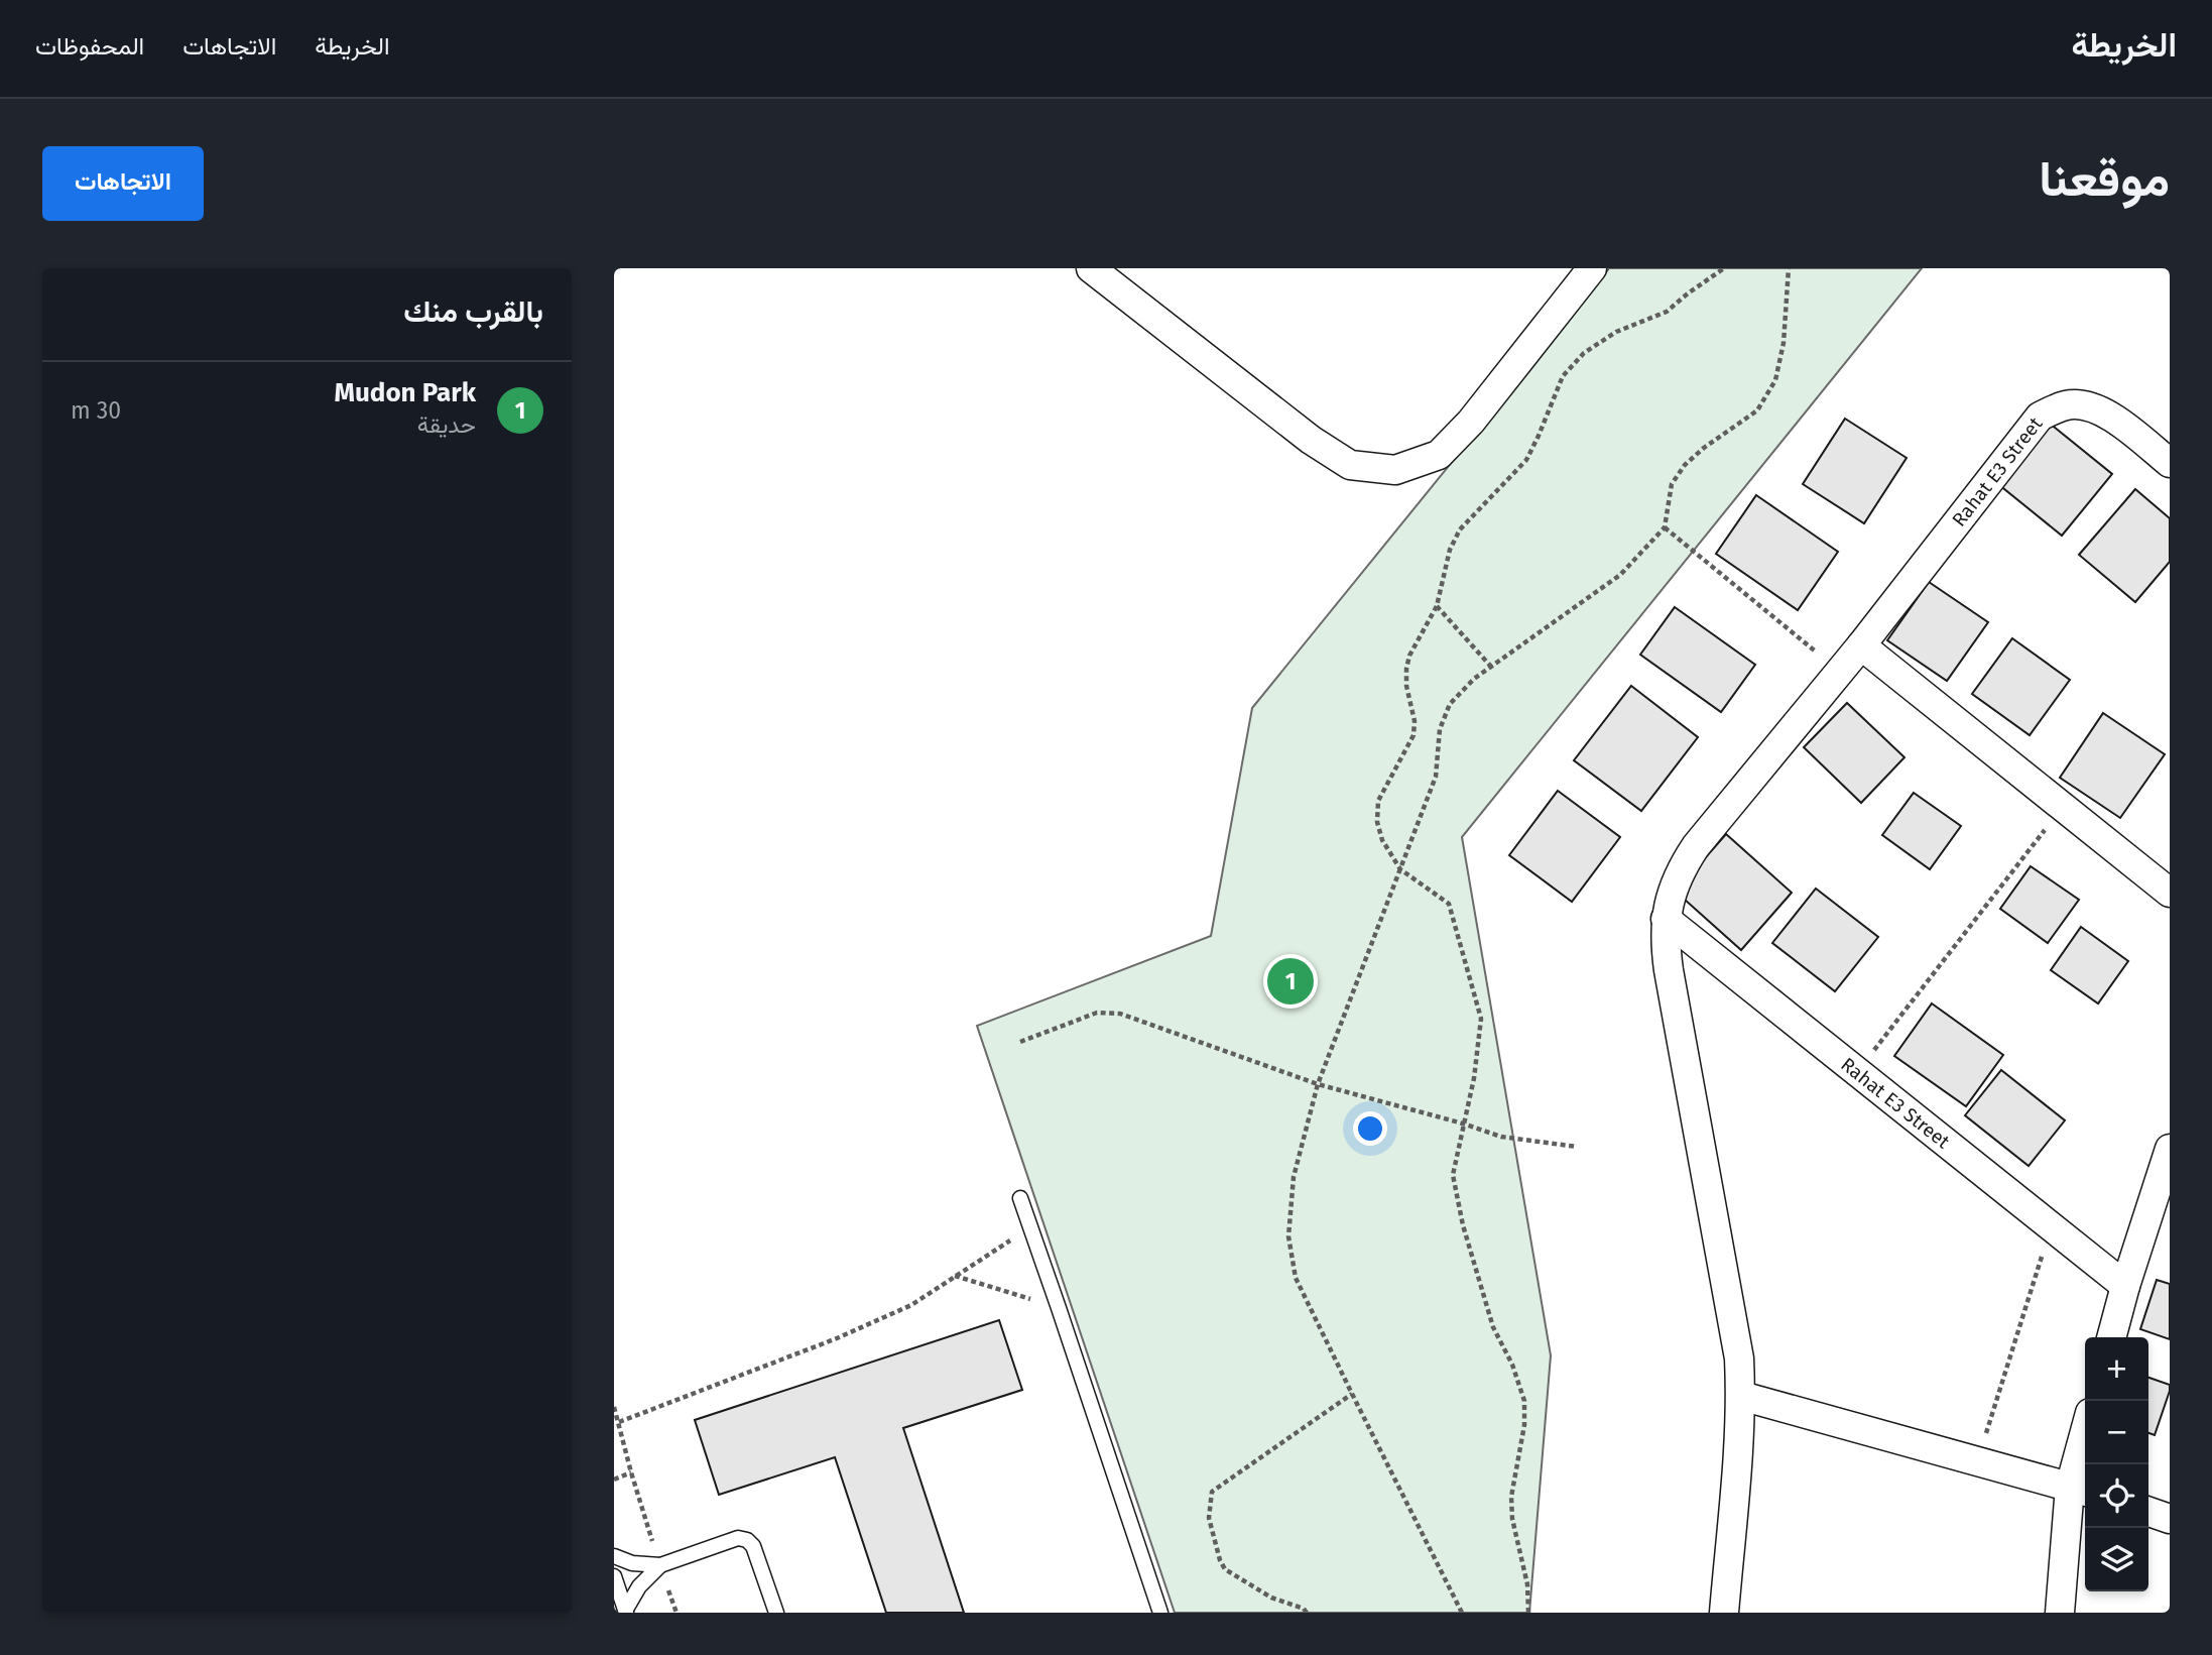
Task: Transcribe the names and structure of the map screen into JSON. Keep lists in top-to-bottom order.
{
  "streets": {
    "street": ["Rahat E3 Street"]
  },
  "page": {
    "header": "الخريطة",
    "nav": ["الخريطة", "الاتجاهات", "المحفوظات"],
    "title": "موقعنا",
    "buttons": "الاتجاهات",
    "heading": "بالقرب منك",
    "list": [
      {
        "mark": "1",
        "name": "Mudon Park",
        "note": "حديقة",
        "value": "30 m"
      }
    ],
    "pins": "1",
    "map_buttons": ["+", "−"]
  }
}
